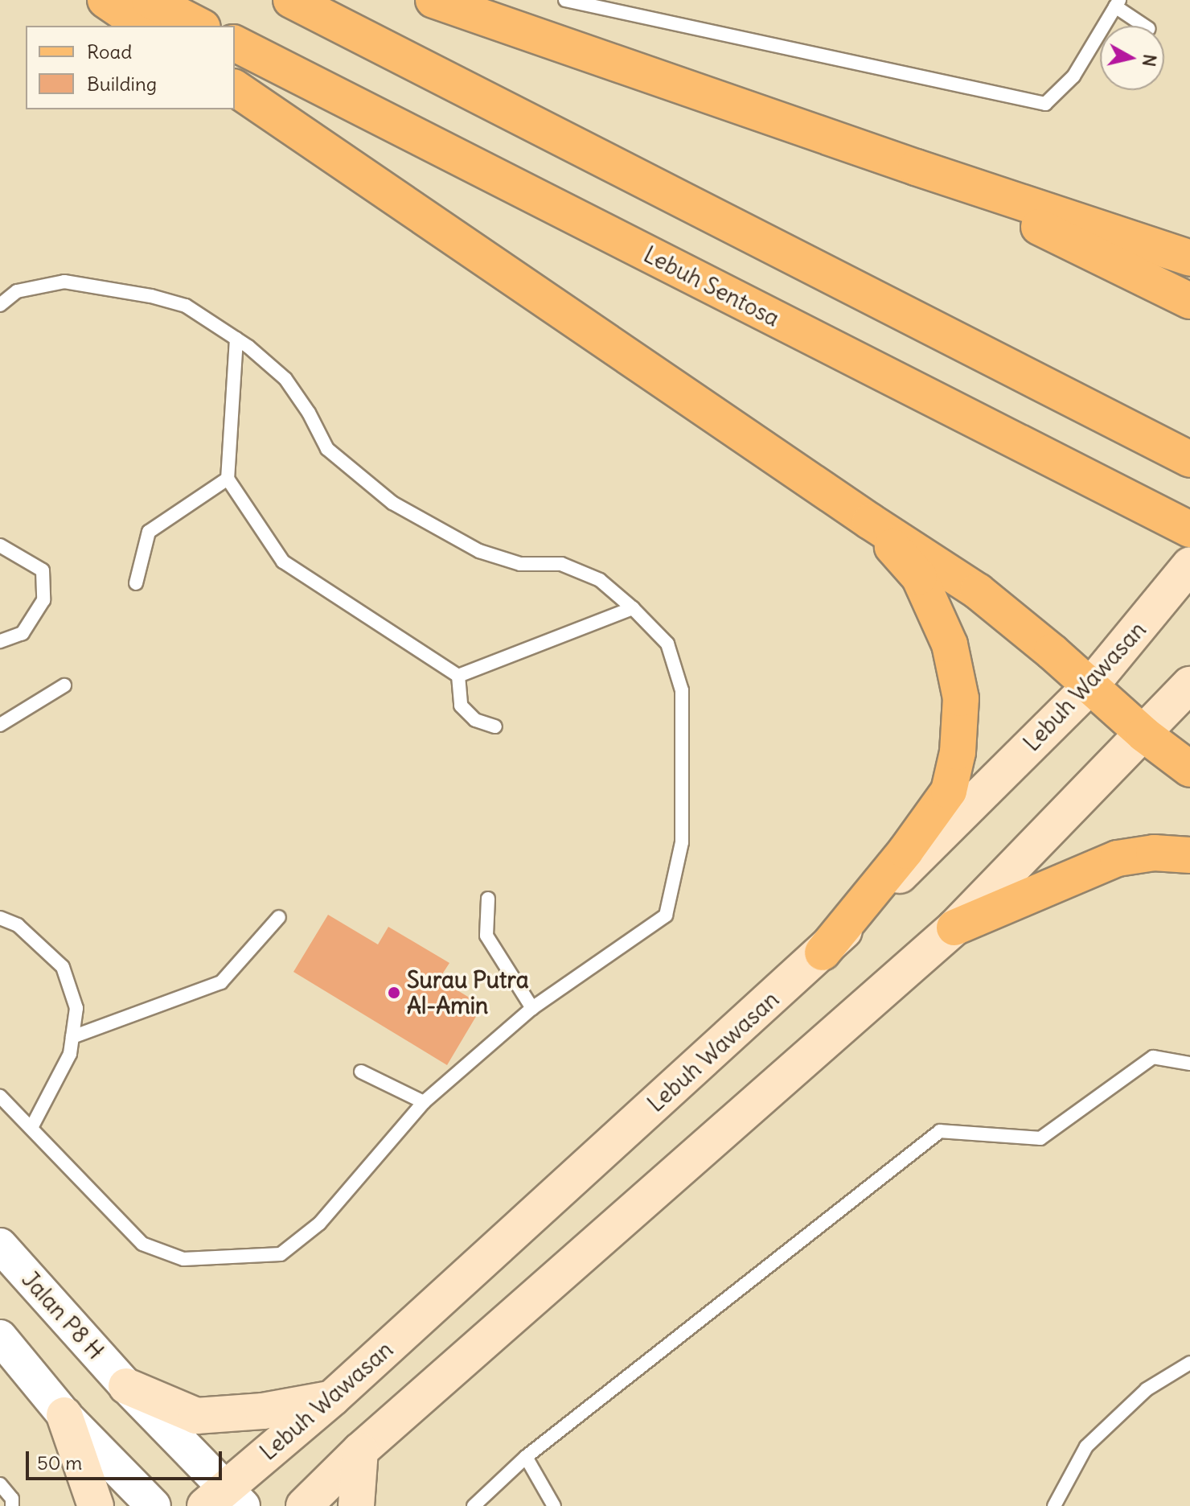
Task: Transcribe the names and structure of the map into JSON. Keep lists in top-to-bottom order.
{
  "streets": {
    "main road": ["Lebuh Sentosa", "Lebuh Wawasan"],
    "street": ["Jalan P8 H"]
  },
  "crossings": [
    ["Lebuh Wawasan", "Jalan P8 H"]
  ],
  "places": ["Surau Putra Al-Amin"],
  "legend": ["Road", "Building"],
  "scale_bar": "50 m",
  "north": "right"
}
